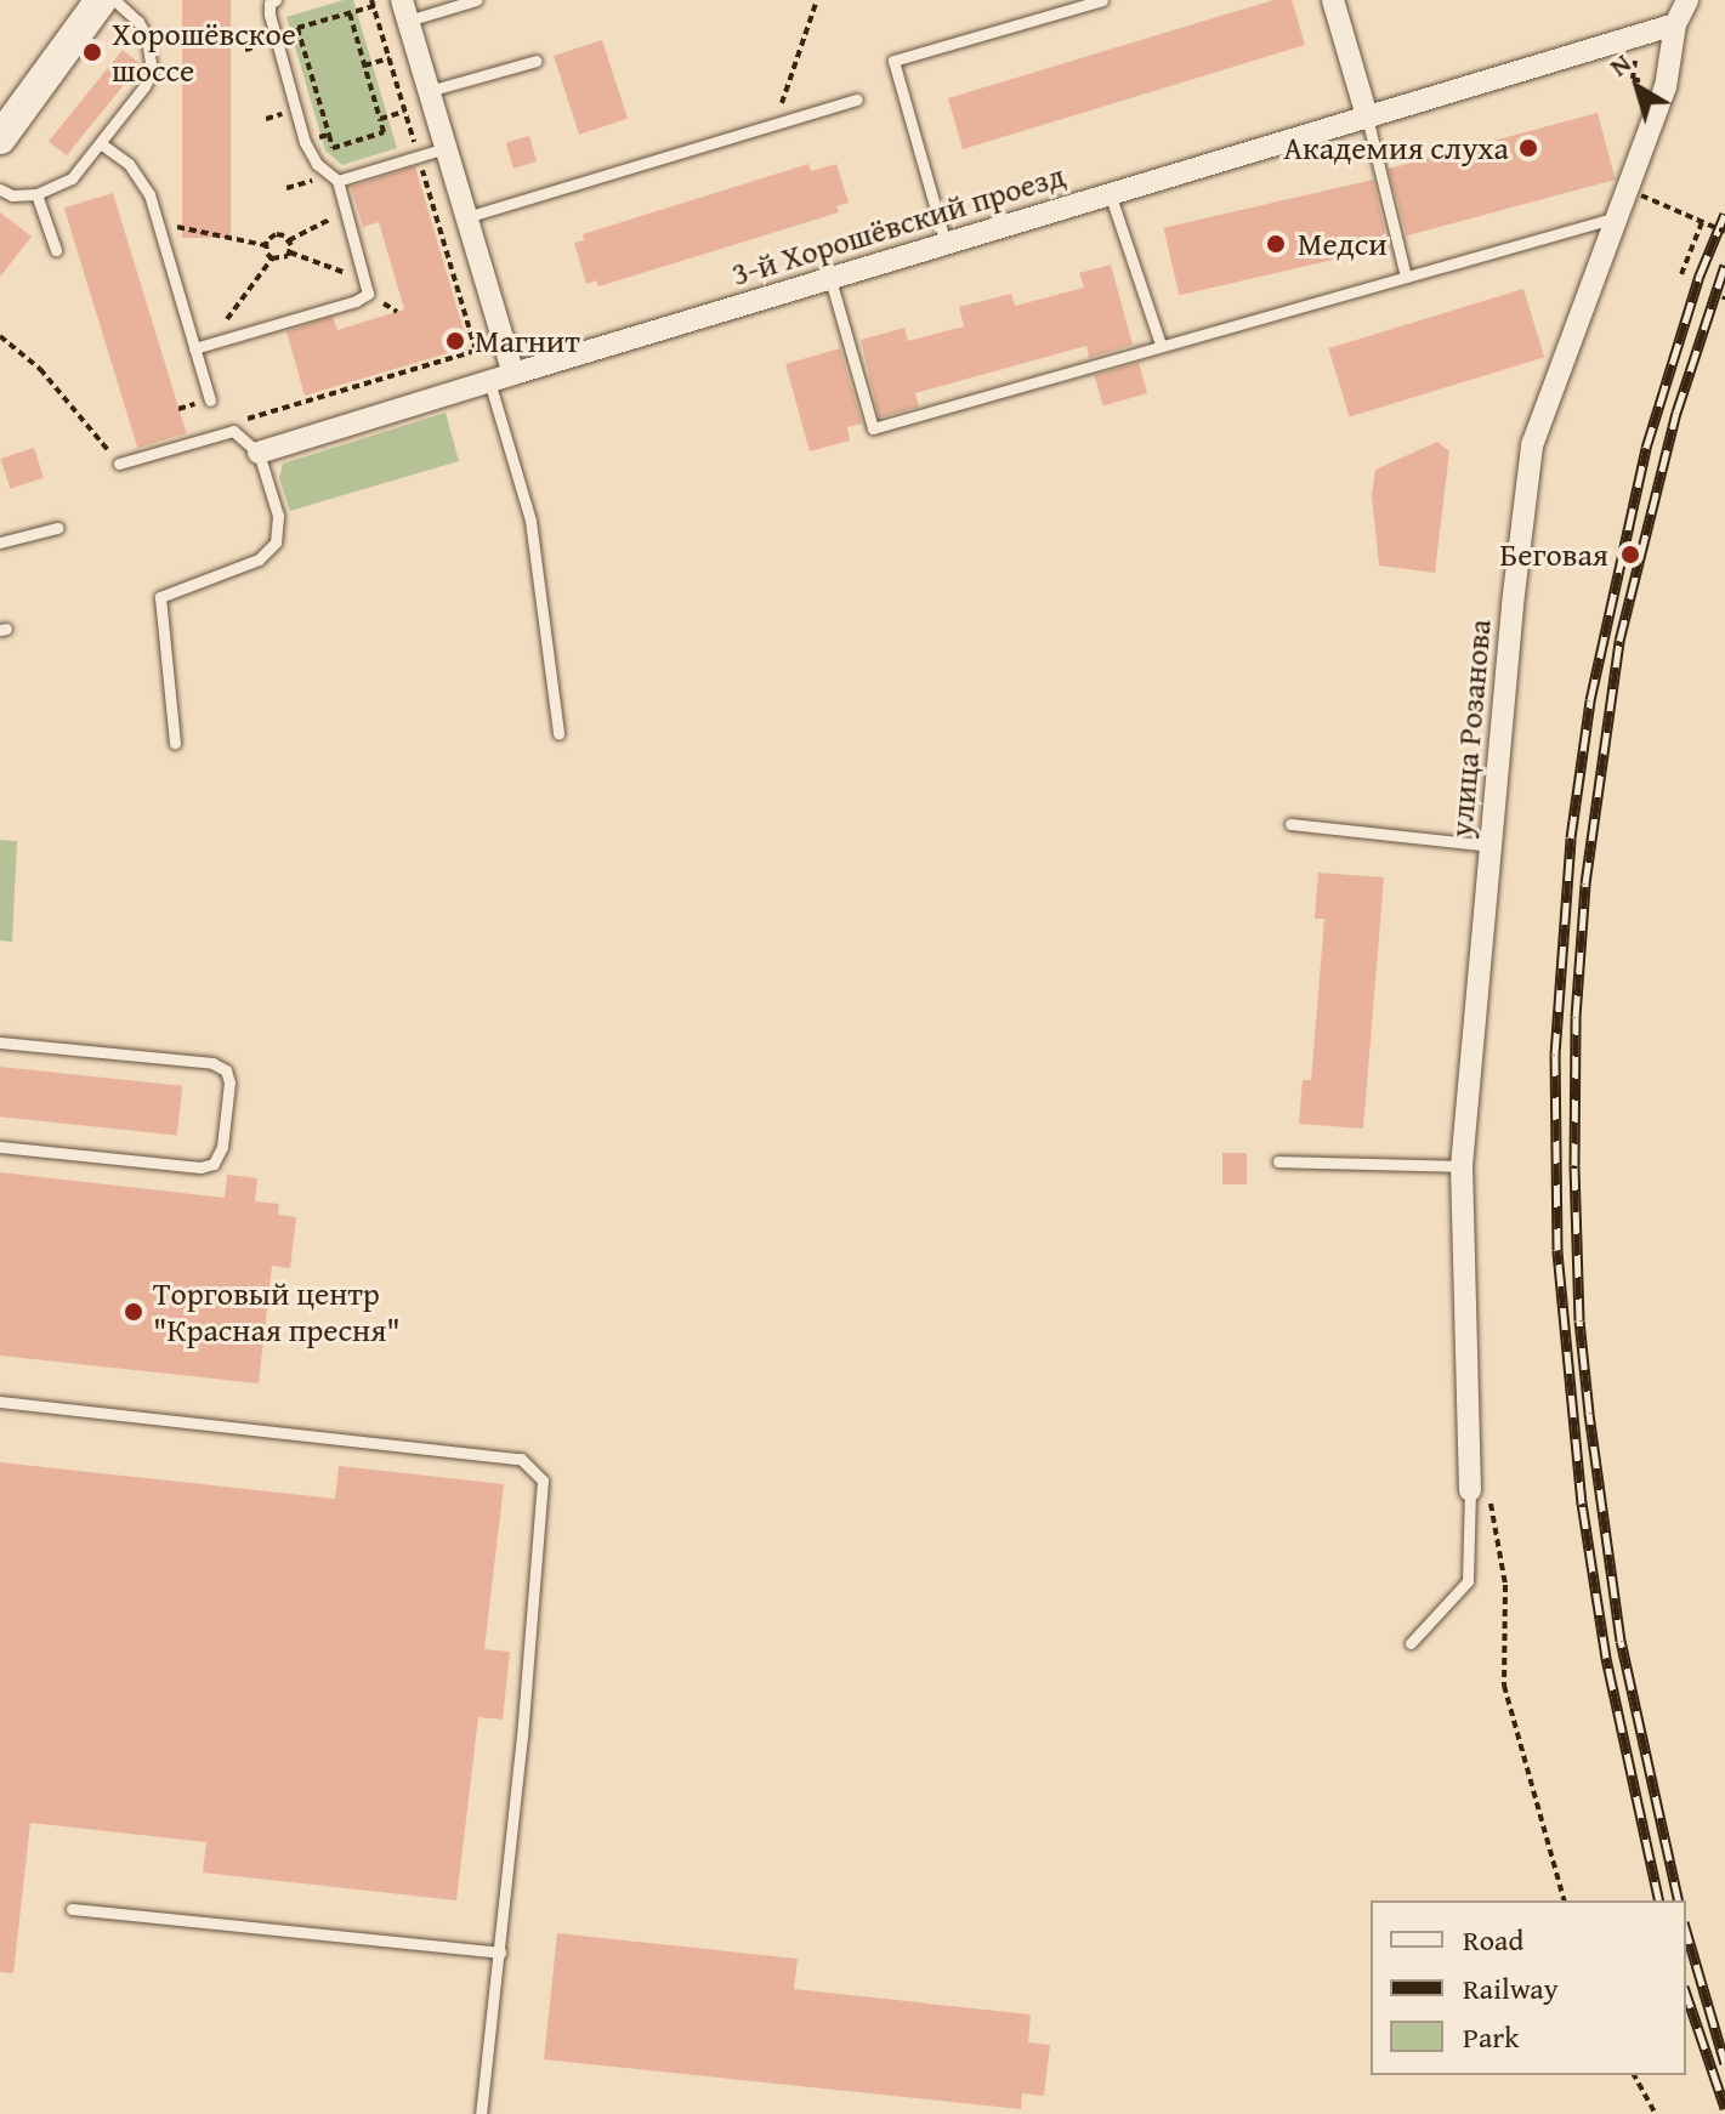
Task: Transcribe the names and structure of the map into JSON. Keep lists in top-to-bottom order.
{
  "streets": {
    "street": ["3-й Хорошёвский проезд", "улица Розанова"]
  },
  "crossings": [
    ["3-й Хорошёвский проезд", "улица Розанова"]
  ],
  "places": [
    "Хорошёвское шоссе",
    "Академия слуха",
    "Медси",
    "Магнит",
    "Беговая",
    "Торговый центр \"Красная пресня\""
  ],
  "legend": ["Road", "Railway", "Park"],
  "north": "top left"
}
